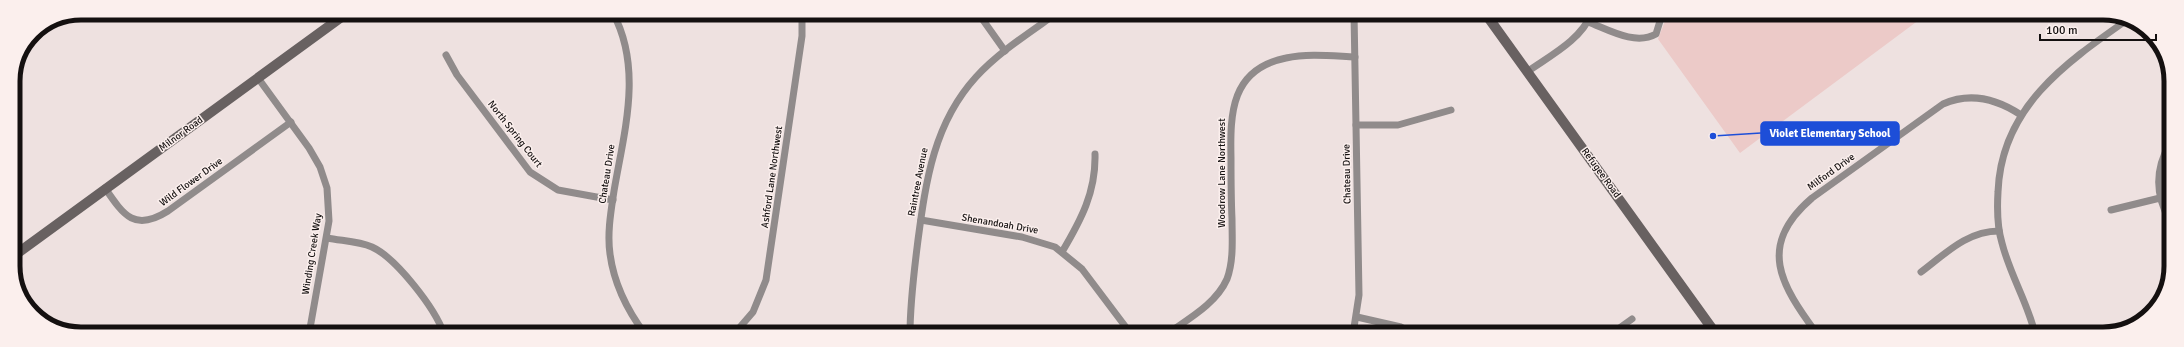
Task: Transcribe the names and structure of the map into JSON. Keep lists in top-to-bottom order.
{
  "streets": {
    "main road": ["Milnor Road", "Refugee Road"],
    "street": [
      "North Spring Court",
      "Milford Drive",
      "Woodrow Lane Northwest",
      "Chateau Drive",
      "Ashford Lane Northwest",
      "Wild Flower Drive",
      "Raintree Avenue",
      "Shenandoah Drive",
      "Winding Creek Way"
    ]
  },
  "crossings": [
    ["Milnor Road", "Wild Flower Drive"],
    ["Milnor Road", "Winding Creek Way"],
    ["North Spring Court", "Chateau Drive"],
    ["Woodrow Lane Northwest", "Chateau Drive"],
    ["Wild Flower Drive", "Winding Creek Way"],
    ["Raintree Avenue", "Shenandoah Drive"]
  ],
  "places": ["Violet Elementary School"],
  "scale_bar": "100 m"
}
